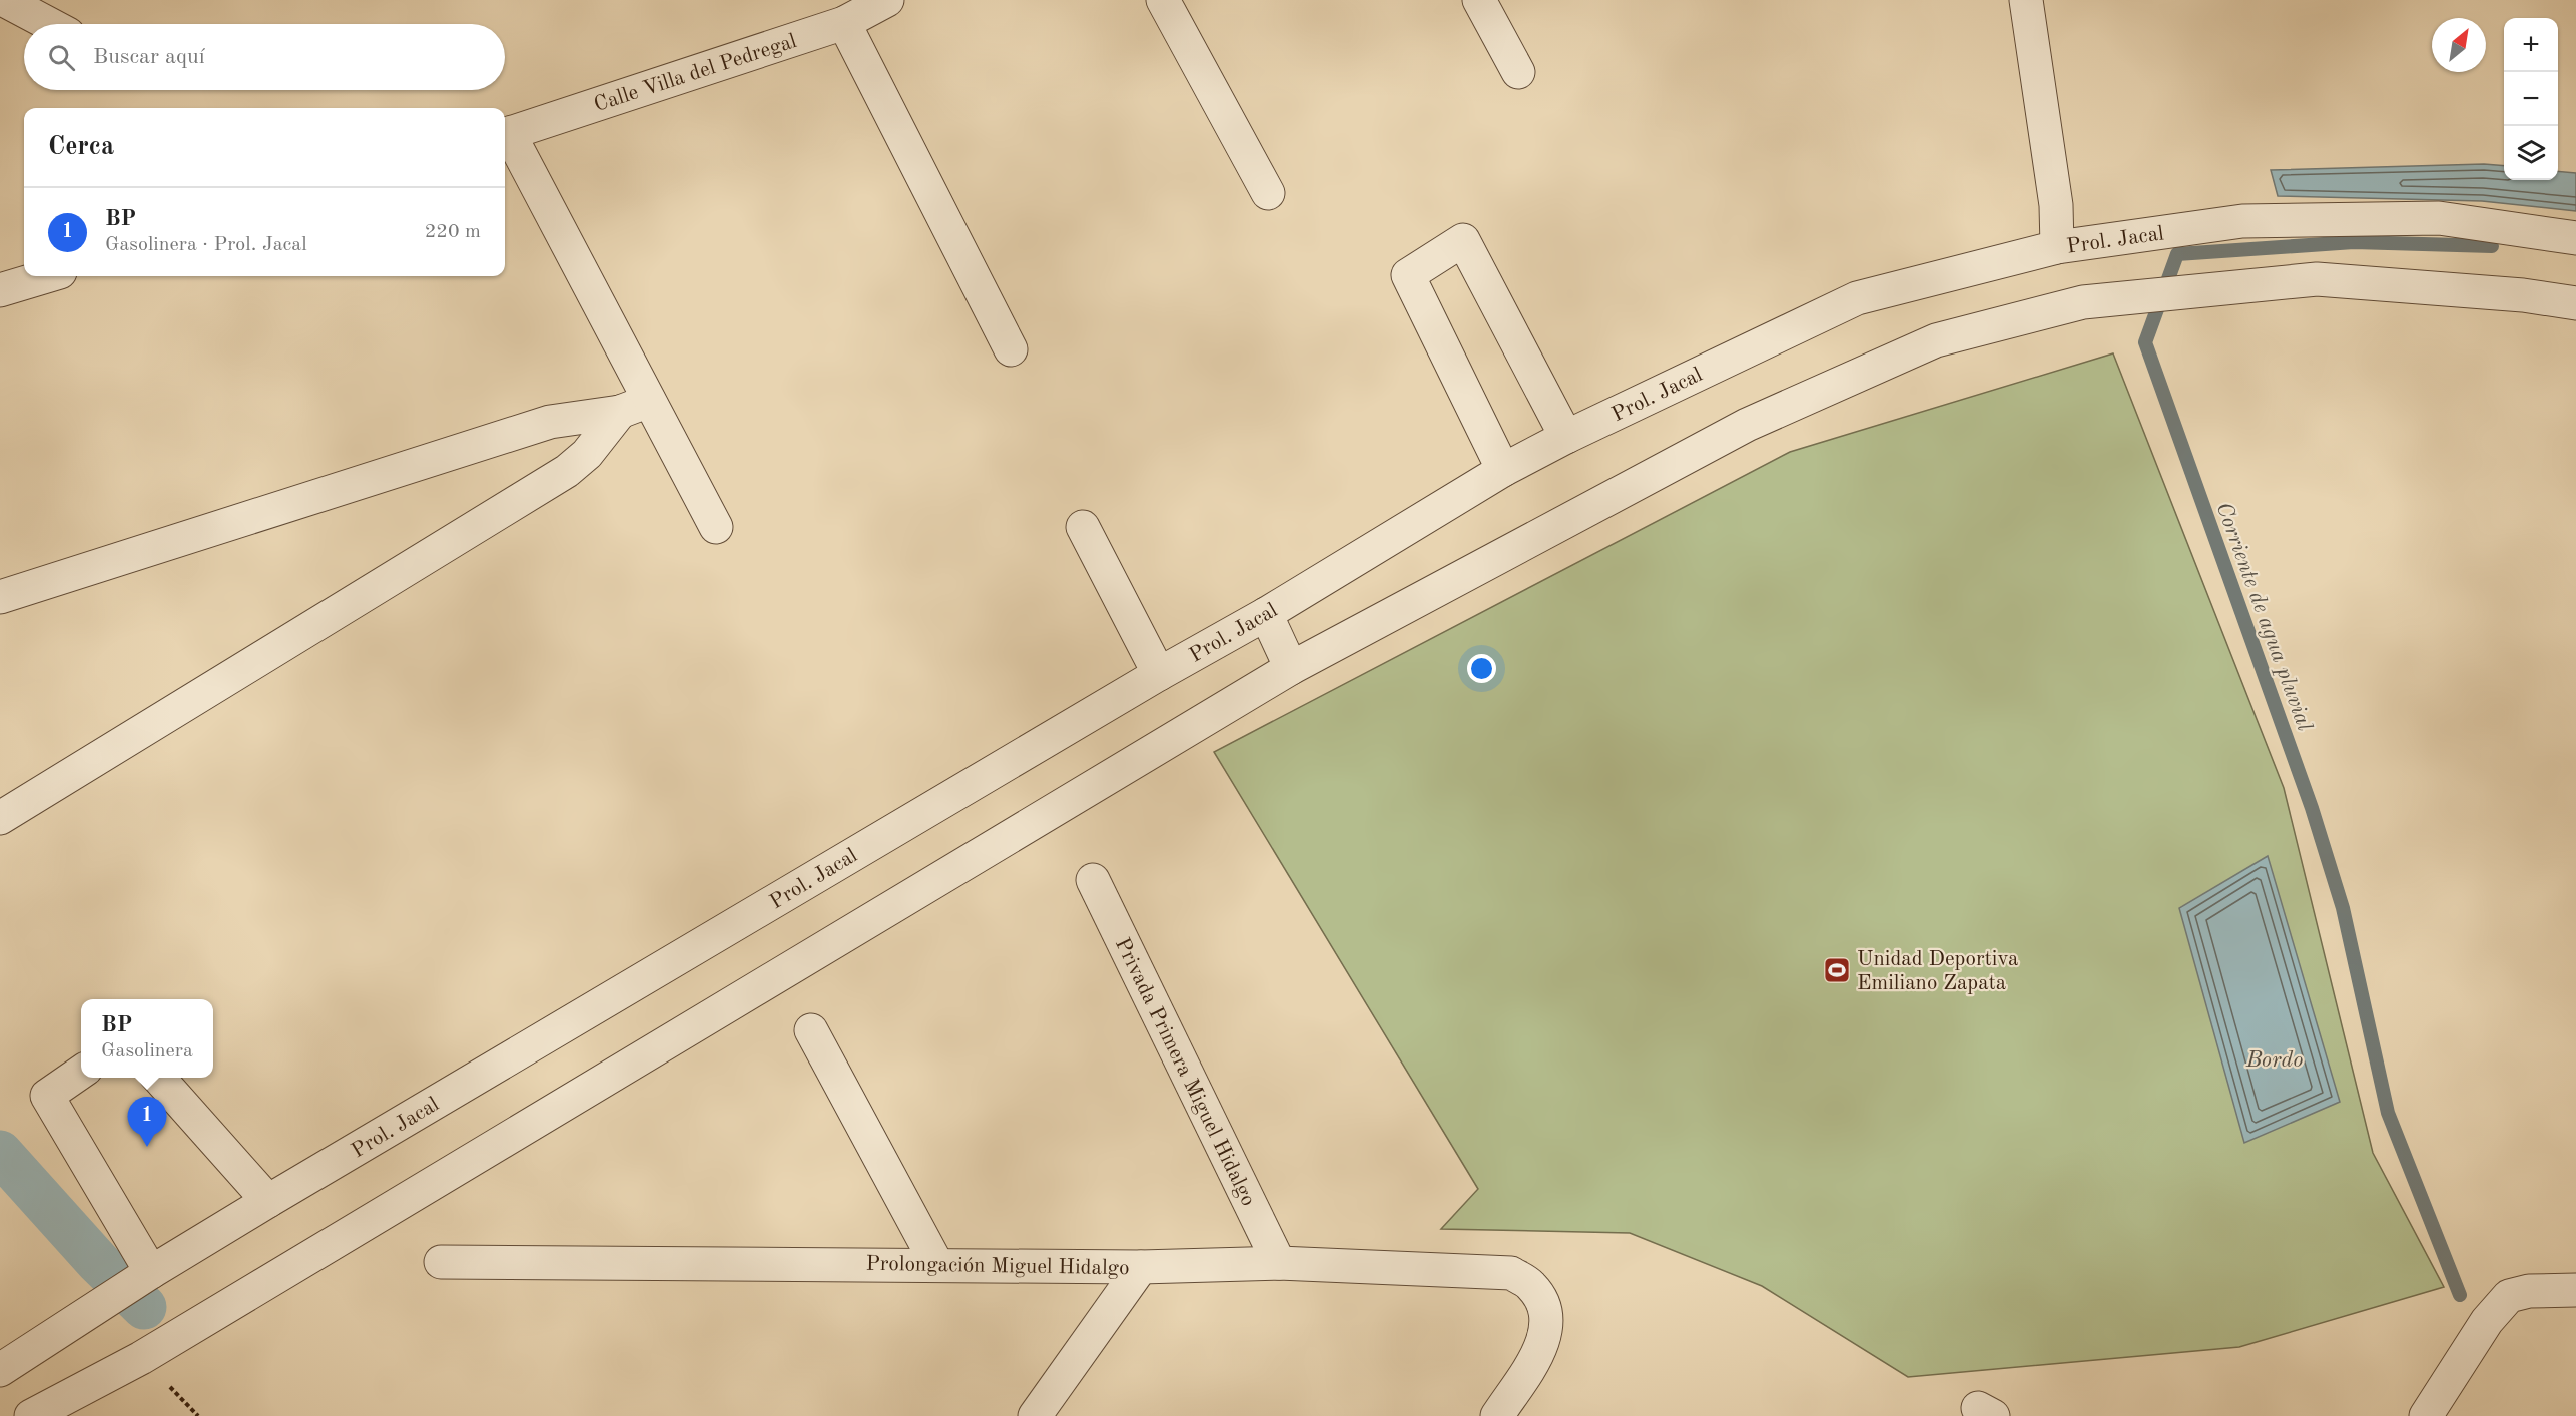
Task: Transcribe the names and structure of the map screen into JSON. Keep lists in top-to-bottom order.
{
  "streets": {
    "street": [
      "Calle Villa del Pedregal",
      "Prol. Jacal",
      "Privada Primera Miguel Hidalgo",
      "Prolongación Miguel Hidalgo"
    ]
  },
  "crossings": [
    ["Privada Primera Miguel Hidalgo", "Prolongación Miguel Hidalgo"]
  ],
  "water": ["Corriente de agua pluvial", "Bordo"],
  "places": {
    "sports": ["Unidad Deportiva Emiliano Zapata"]
  },
  "north": "top right",
  "page": {
    "map_buttons": ["+", "−"],
    "search": "Buscar aquí",
    "heading": "Cerca",
    "list": [
      {
        "mark": "1",
        "name": "BP",
        "note": "Gasolinera · Prol. Jacal",
        "value": "220 m"
      }
    ],
    "popup": ["BP", "Gasolinera"],
    "pins": "1"
  }
}
